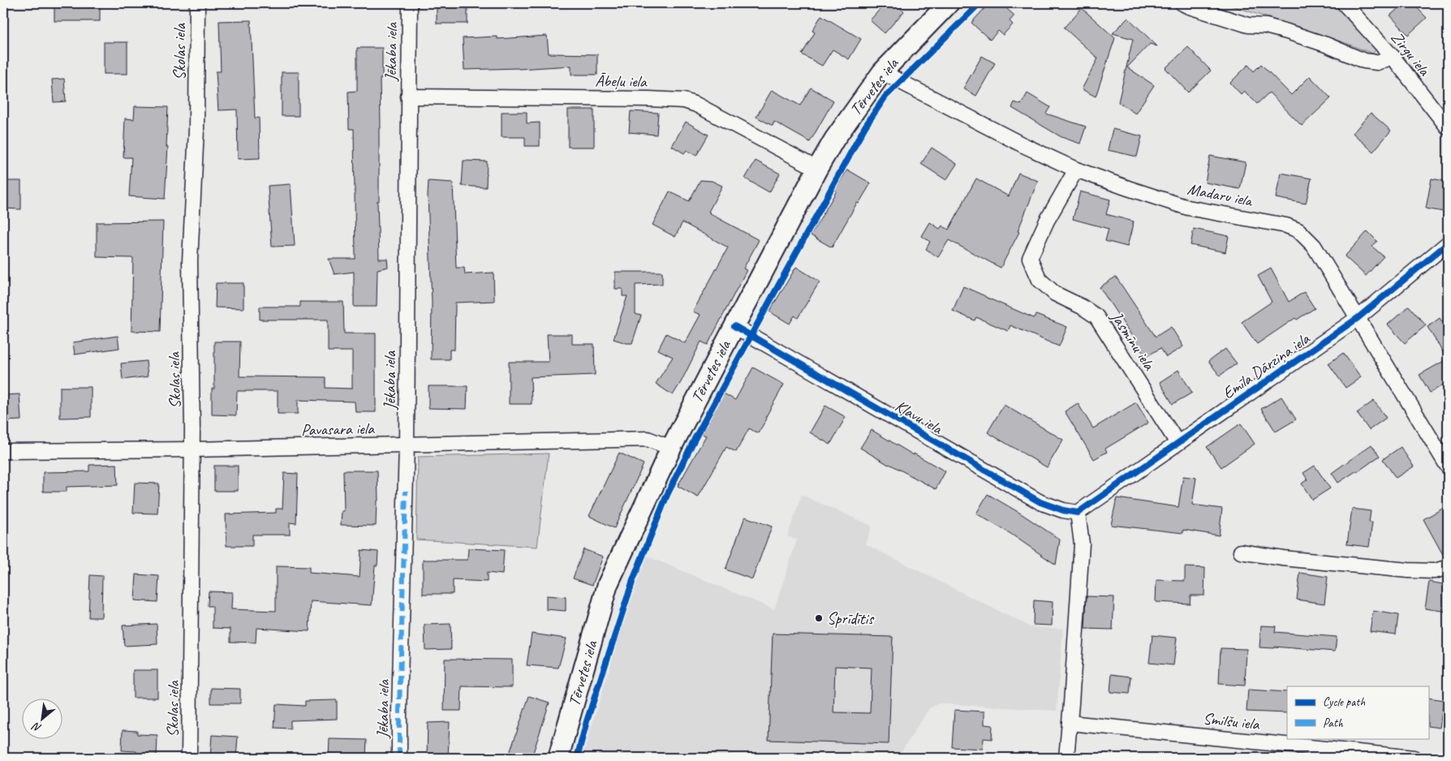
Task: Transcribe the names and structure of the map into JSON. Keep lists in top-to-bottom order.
{
  "streets": {
    "main road": ["Tērvetes iela"],
    "street": [
      "Skolas iela",
      "Jēkaba iela",
      "Zirgu iela",
      "Ābeļu iela",
      "Madaru iela",
      "Jasmīnu iela",
      "Emīla Dārziņa iela",
      "Kļavu iela",
      "Pavasara iela",
      "Smilšu iela"
    ]
  },
  "crossings": [
    ["Skolas iela", "Pavasara iela"],
    ["Jēkaba iela", "Ābeļu iela"],
    ["Jēkaba iela", "Pavasara iela"],
    ["Ābeļu iela", "Tērvetes iela"],
    ["Tērvetes iela", "Madaru iela"],
    ["Tērvetes iela", "Kļavu iela"],
    ["Tērvetes iela", "Pavasara iela"],
    ["Madaru iela", "Jasmīnu iela"],
    ["Madaru iela", "Emīla Dārziņa iela"],
    ["Jasmīnu iela", "Emīla Dārziņa iela"],
    ["Emīla Dārziņa iela", "Kļavu iela"]
  ],
  "places": ["Sprīdītis"],
  "legend": ["Cycle path", "Path"],
  "north": "bottom left"
}
